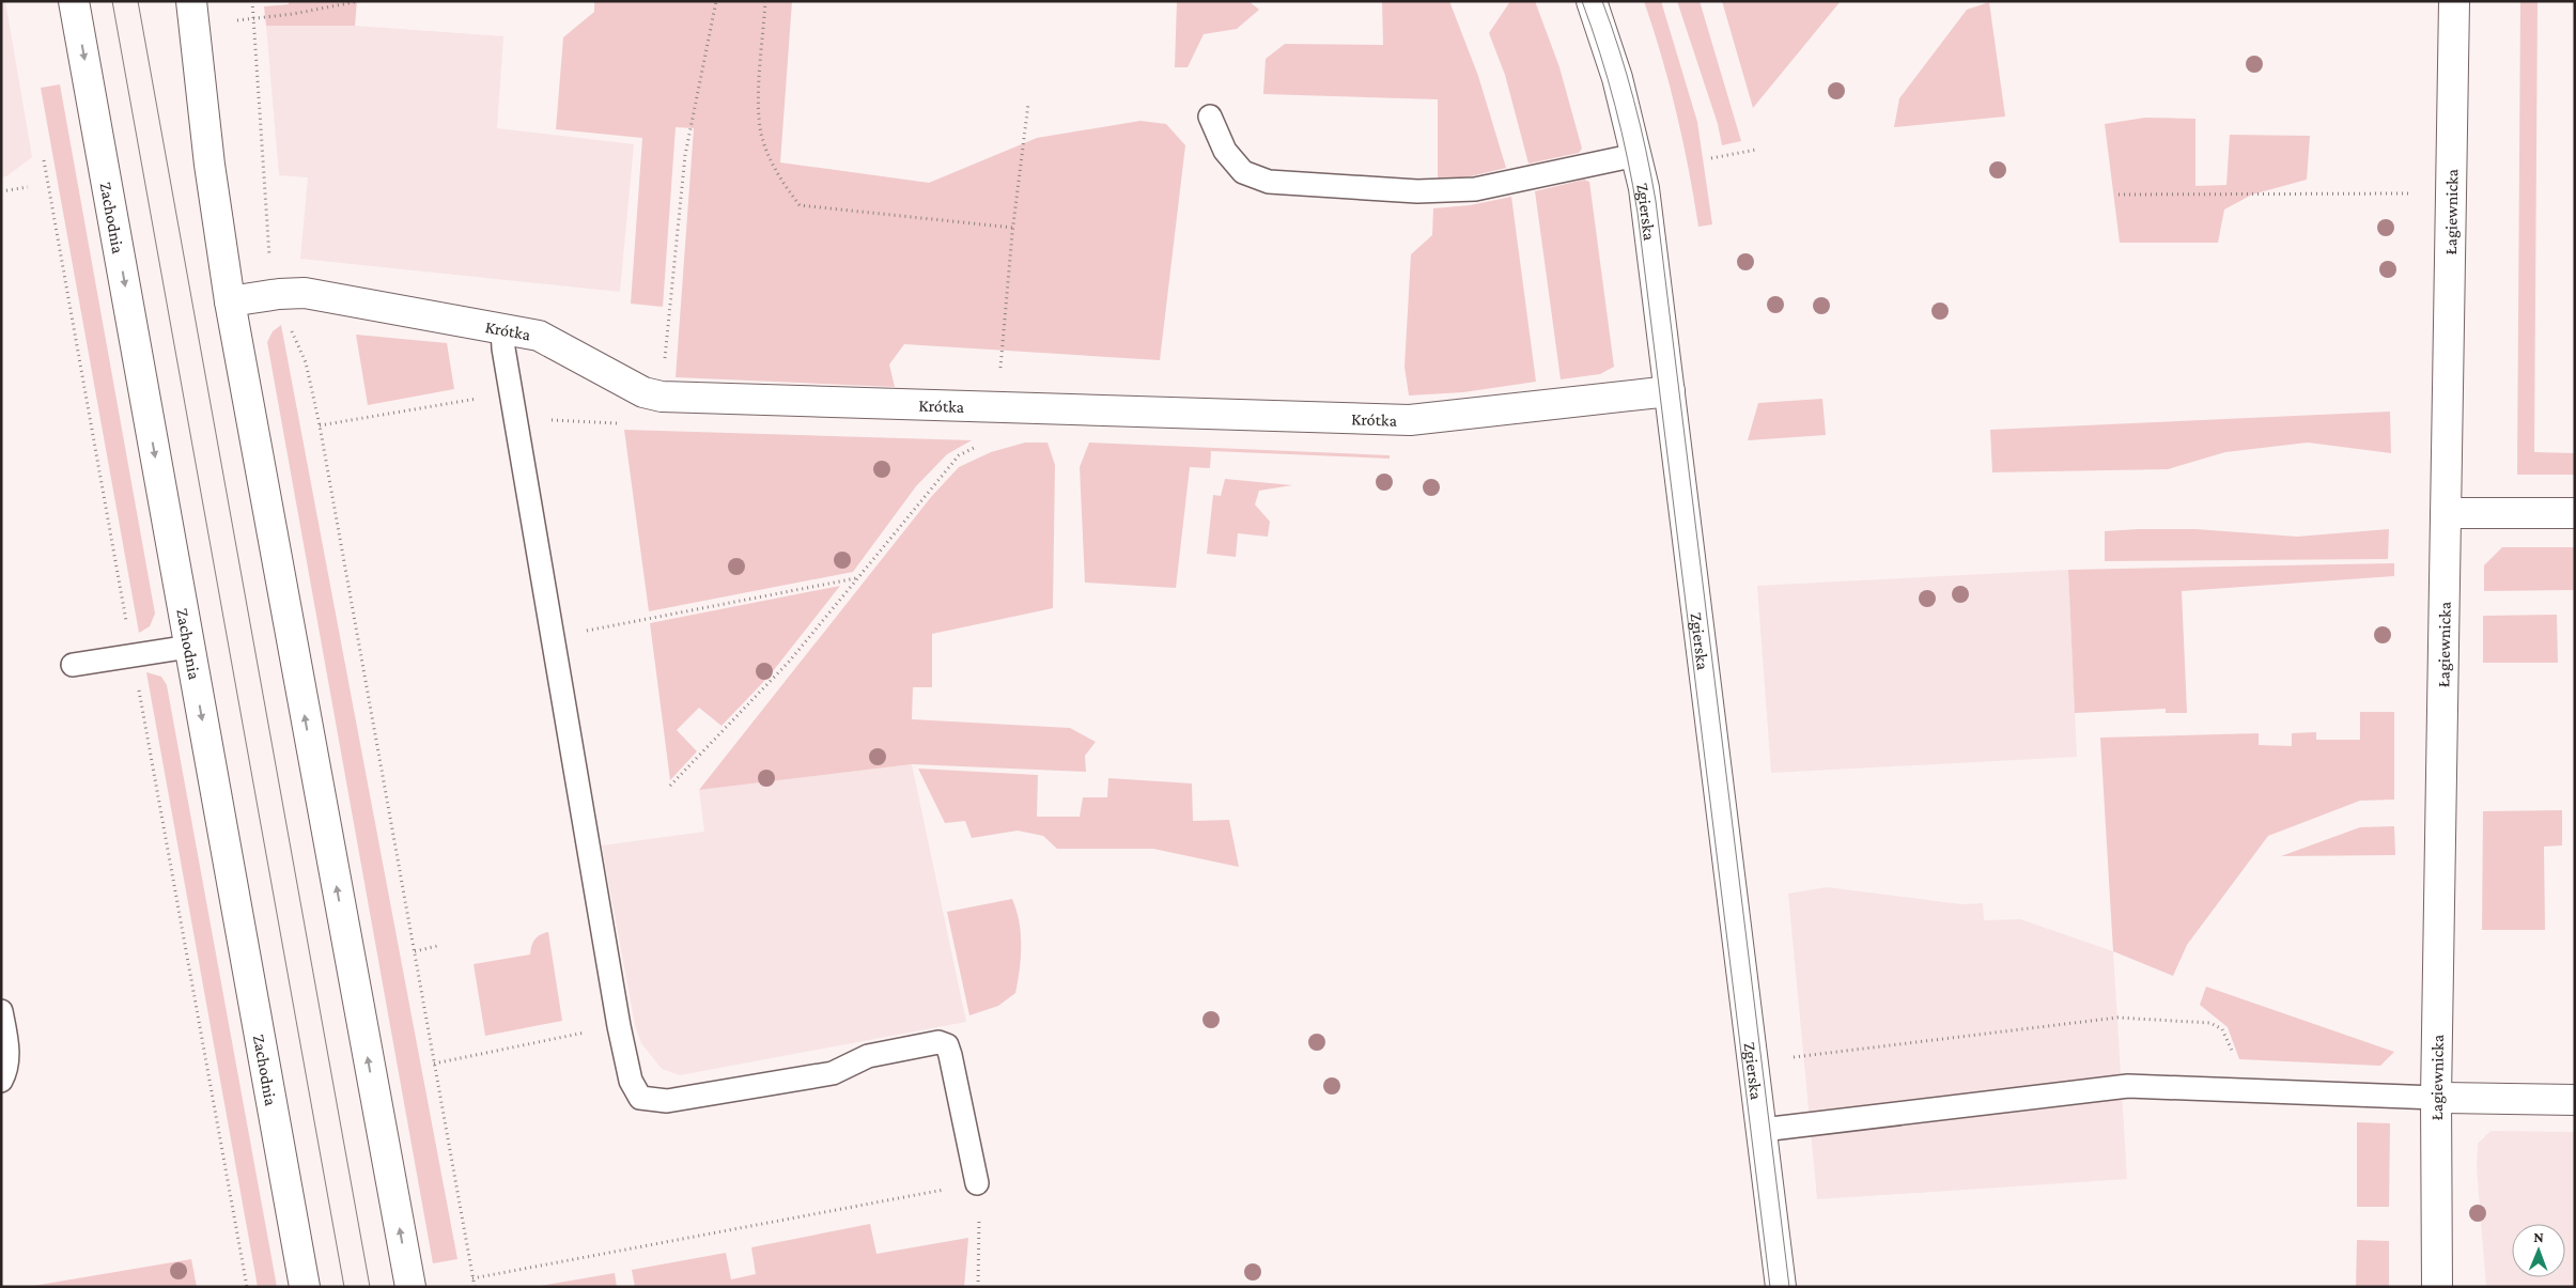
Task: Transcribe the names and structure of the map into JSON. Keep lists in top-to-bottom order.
{
  "streets": {
    "street": [
      "Zgierska",
      "Łagiewnicka",
      "Zachodnia",
      "Krótka"
    ]
  },
  "crossings": [
    ["Zgierska", "Krótka"]
  ],
  "north": "top"
}
